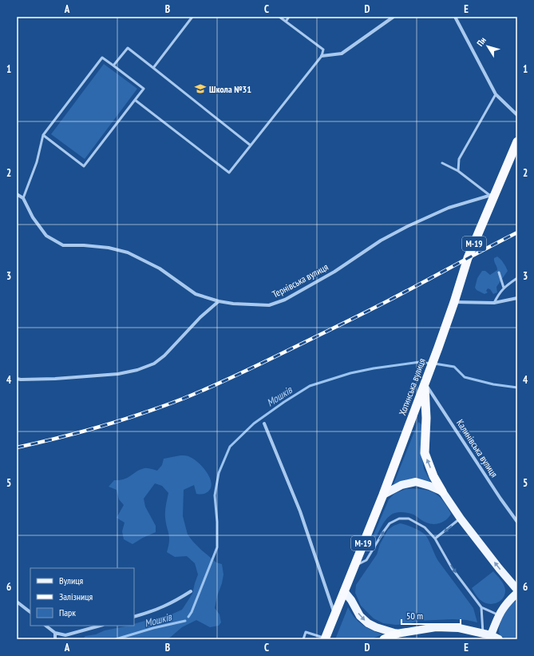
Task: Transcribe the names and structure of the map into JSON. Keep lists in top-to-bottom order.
{
  "streets": {
    "highway": ["М-19", "Хотинська вулиця"],
    "street": ["Тернівська вулиця", "Калинівська вулиця"]
  },
  "crossings": [
    ["Тернівська вулиця", "Хотинська вулиця"],
    ["Хотинська вулиця", "Калинівська вулиця"]
  ],
  "water": ["Мошків"],
  "places": {
    "school or university": ["Школа №31"]
  },
  "legend": ["Вулиця", "Залізниця", "Парк"],
  "scale_bar": "50 m",
  "north": "top left",
  "grid": {
    "columns": [
      "A",
      "B",
      "C",
      "D",
      "E"
    ],
    "rows": [
      "1",
      "2",
      "3",
      "4",
      "5",
      "6"
    ]
  }
}
